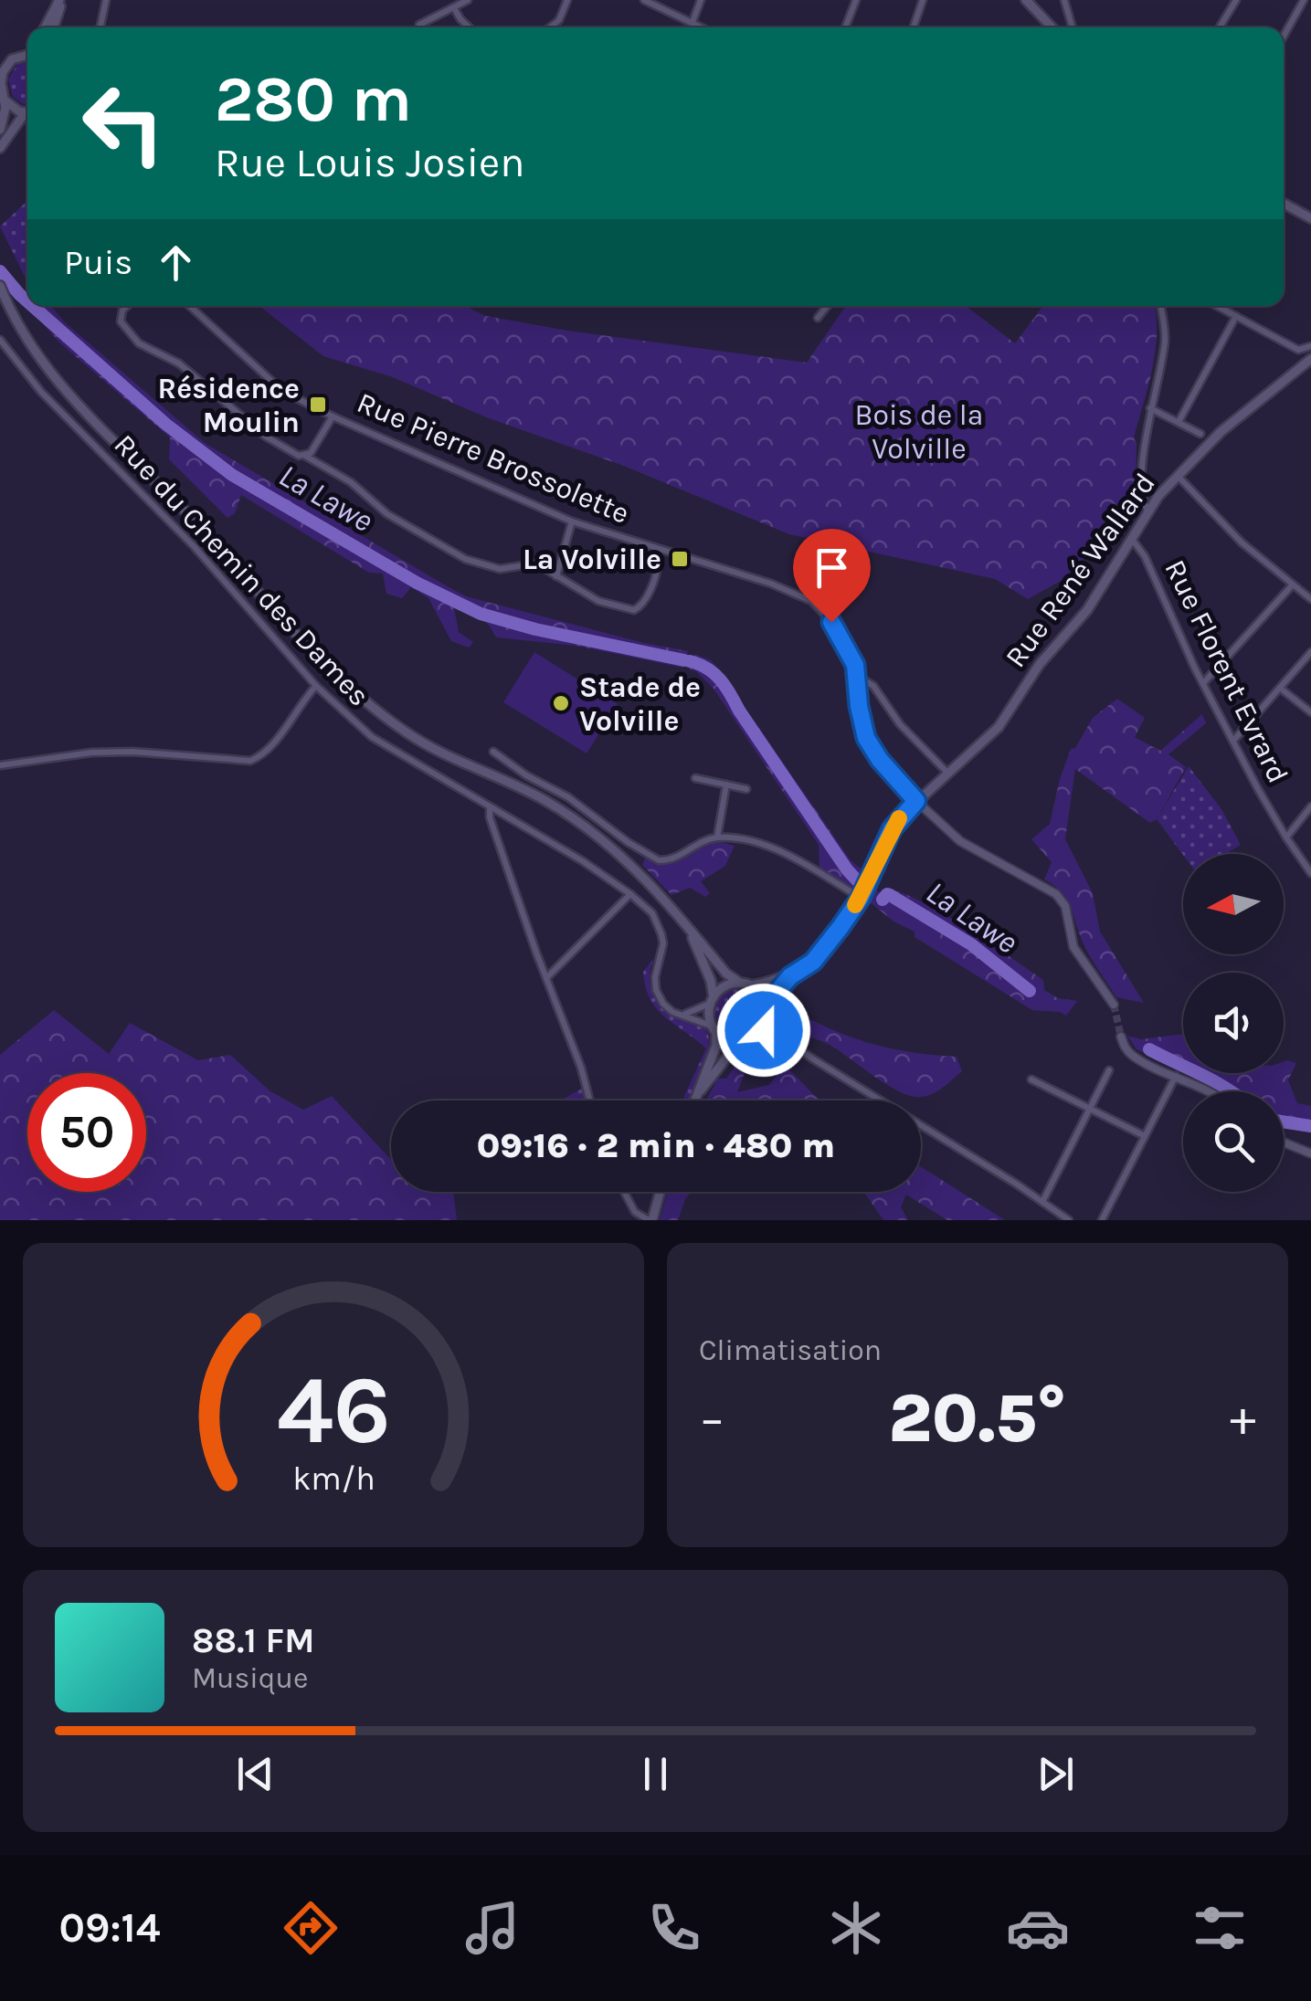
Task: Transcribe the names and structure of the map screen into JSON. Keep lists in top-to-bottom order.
{
  "streets": {
    "main road": ["Rue René Wallard"],
    "street": ["Rue Pierre Brossolette", "Rue du Chemin des Dames", "Rue Florent Evrard"]
  },
  "crossings": [
    ["Rue Pierre Brossolette", "Rue René Wallard"],
    ["Rue René Wallard", "Rue Florent Evrard"]
  ],
  "water": ["La Lawe"],
  "parks": ["Bois de la Volville"],
  "places": {
    "transit": ["Résidence Moulin", "La Volville"],
    "other": ["Stade de Volville"]
  },
  "north": "left",
  "page": {
    "turn": ["280 m", "Rue Louis Josien"],
    "then": "Puis",
    "limit": "50",
    "trip": "09:16 · 2 min · 480 m",
    "tile": "Climatisation",
    "heat": ["−", "20.5°", "+"],
    "song": ["88.1 FM", "Musique"],
    "tabs": "09:14",
    "gauge": ["46", "km/h"]
  }
}
